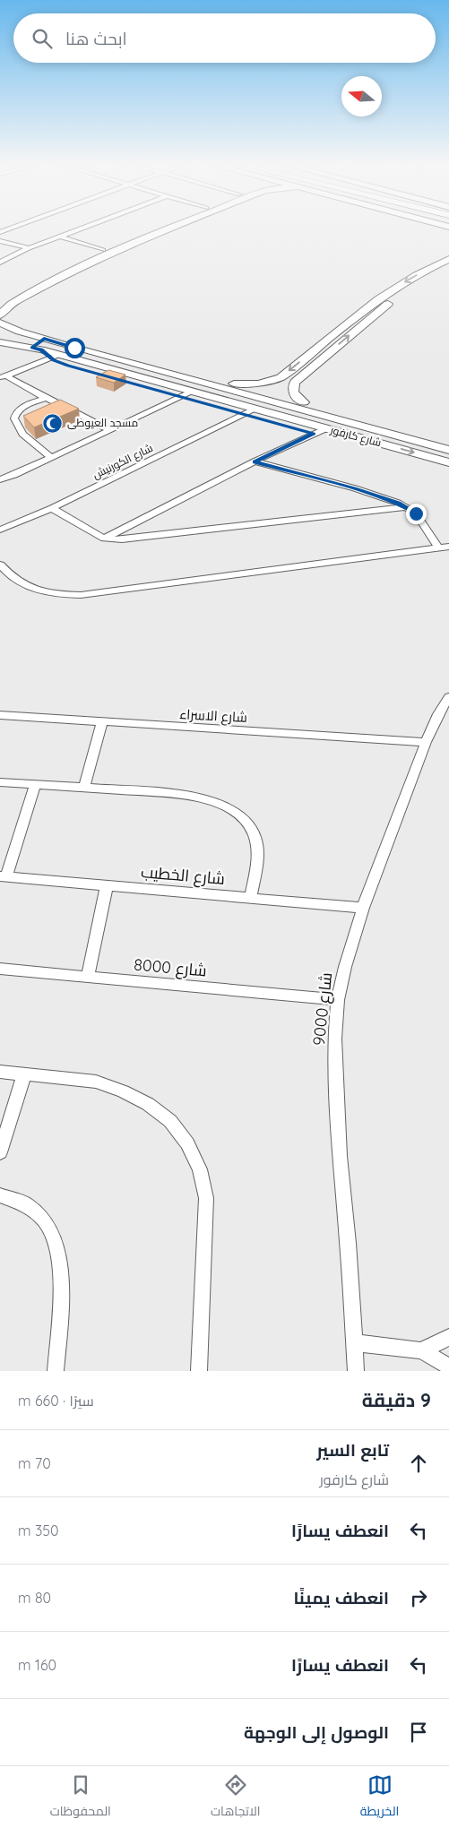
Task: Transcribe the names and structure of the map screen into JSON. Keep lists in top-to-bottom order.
{
  "streets": {
    "street": [
      "شارع كارفور",
      "شارع الكورنيش",
      "شارع الاسراء",
      "شارع الخطيب",
      "شارع 8000",
      "شارع 9000"
    ]
  },
  "crossings": [
    ["شارع كارفور", "شارع الكورنيش"],
    ["شارع الاسراء", "شارع 9000"],
    ["شارع الخطيب", "شارع 9000"],
    ["شارع 8000", "شارع 9000"]
  ],
  "places": {
    "mosque": ["مسجد العيوطى"]
  },
  "north": "left",
  "page": {
    "search": "ابحث هنا",
    "heading": ["9 دقيقة", "سيرًا · 660 m"],
    "list": [
      ["تابع السير", "شارع كارفور", "70 m"],
      ["انعطف يسارًا", "350 m"],
      ["انعطف يمينًا", "80 m"],
      ["انعطف يسارًا", "160 m"],
      "الوصول إلى الوجهة"
    ],
    "nav": ["الخريطة", "الاتجاهات", "المحفوظات"]
  }
}
